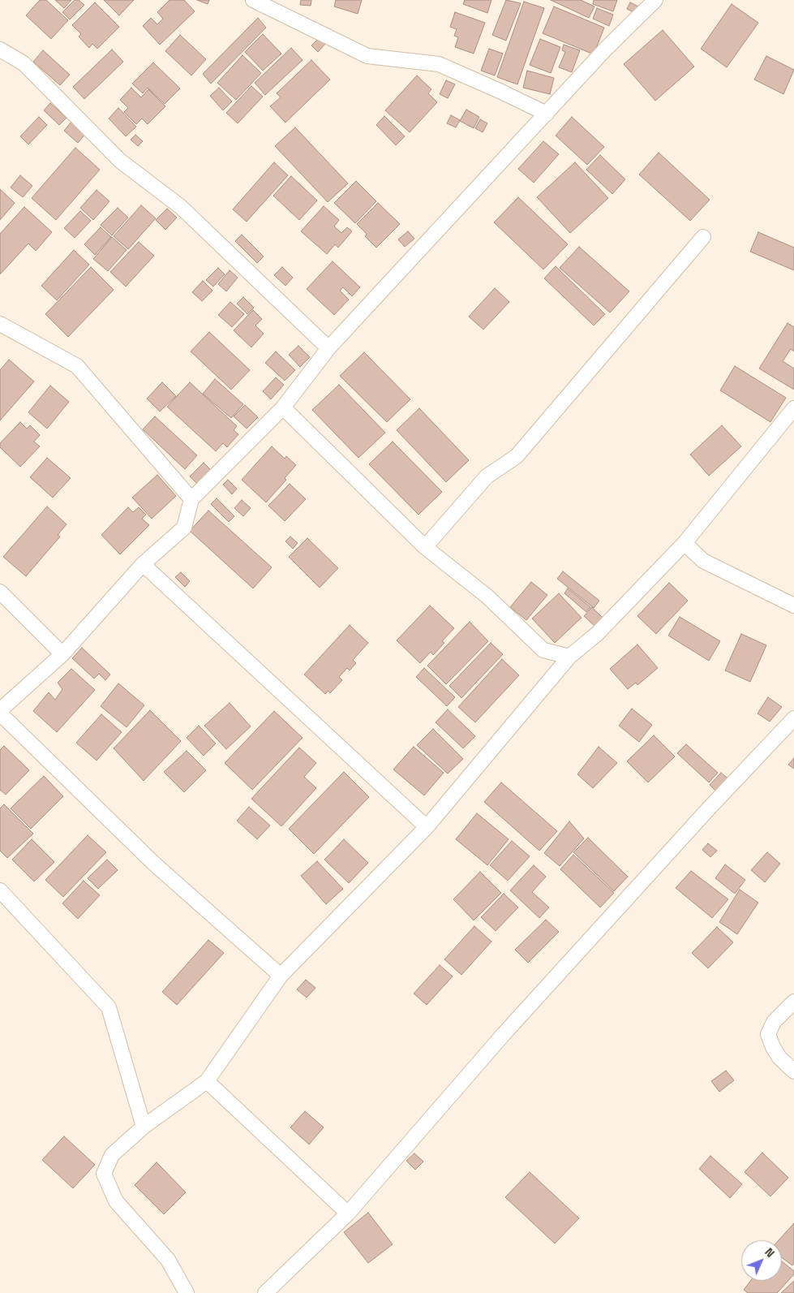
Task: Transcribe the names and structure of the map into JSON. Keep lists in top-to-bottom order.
{
  "north": "top right"
}
